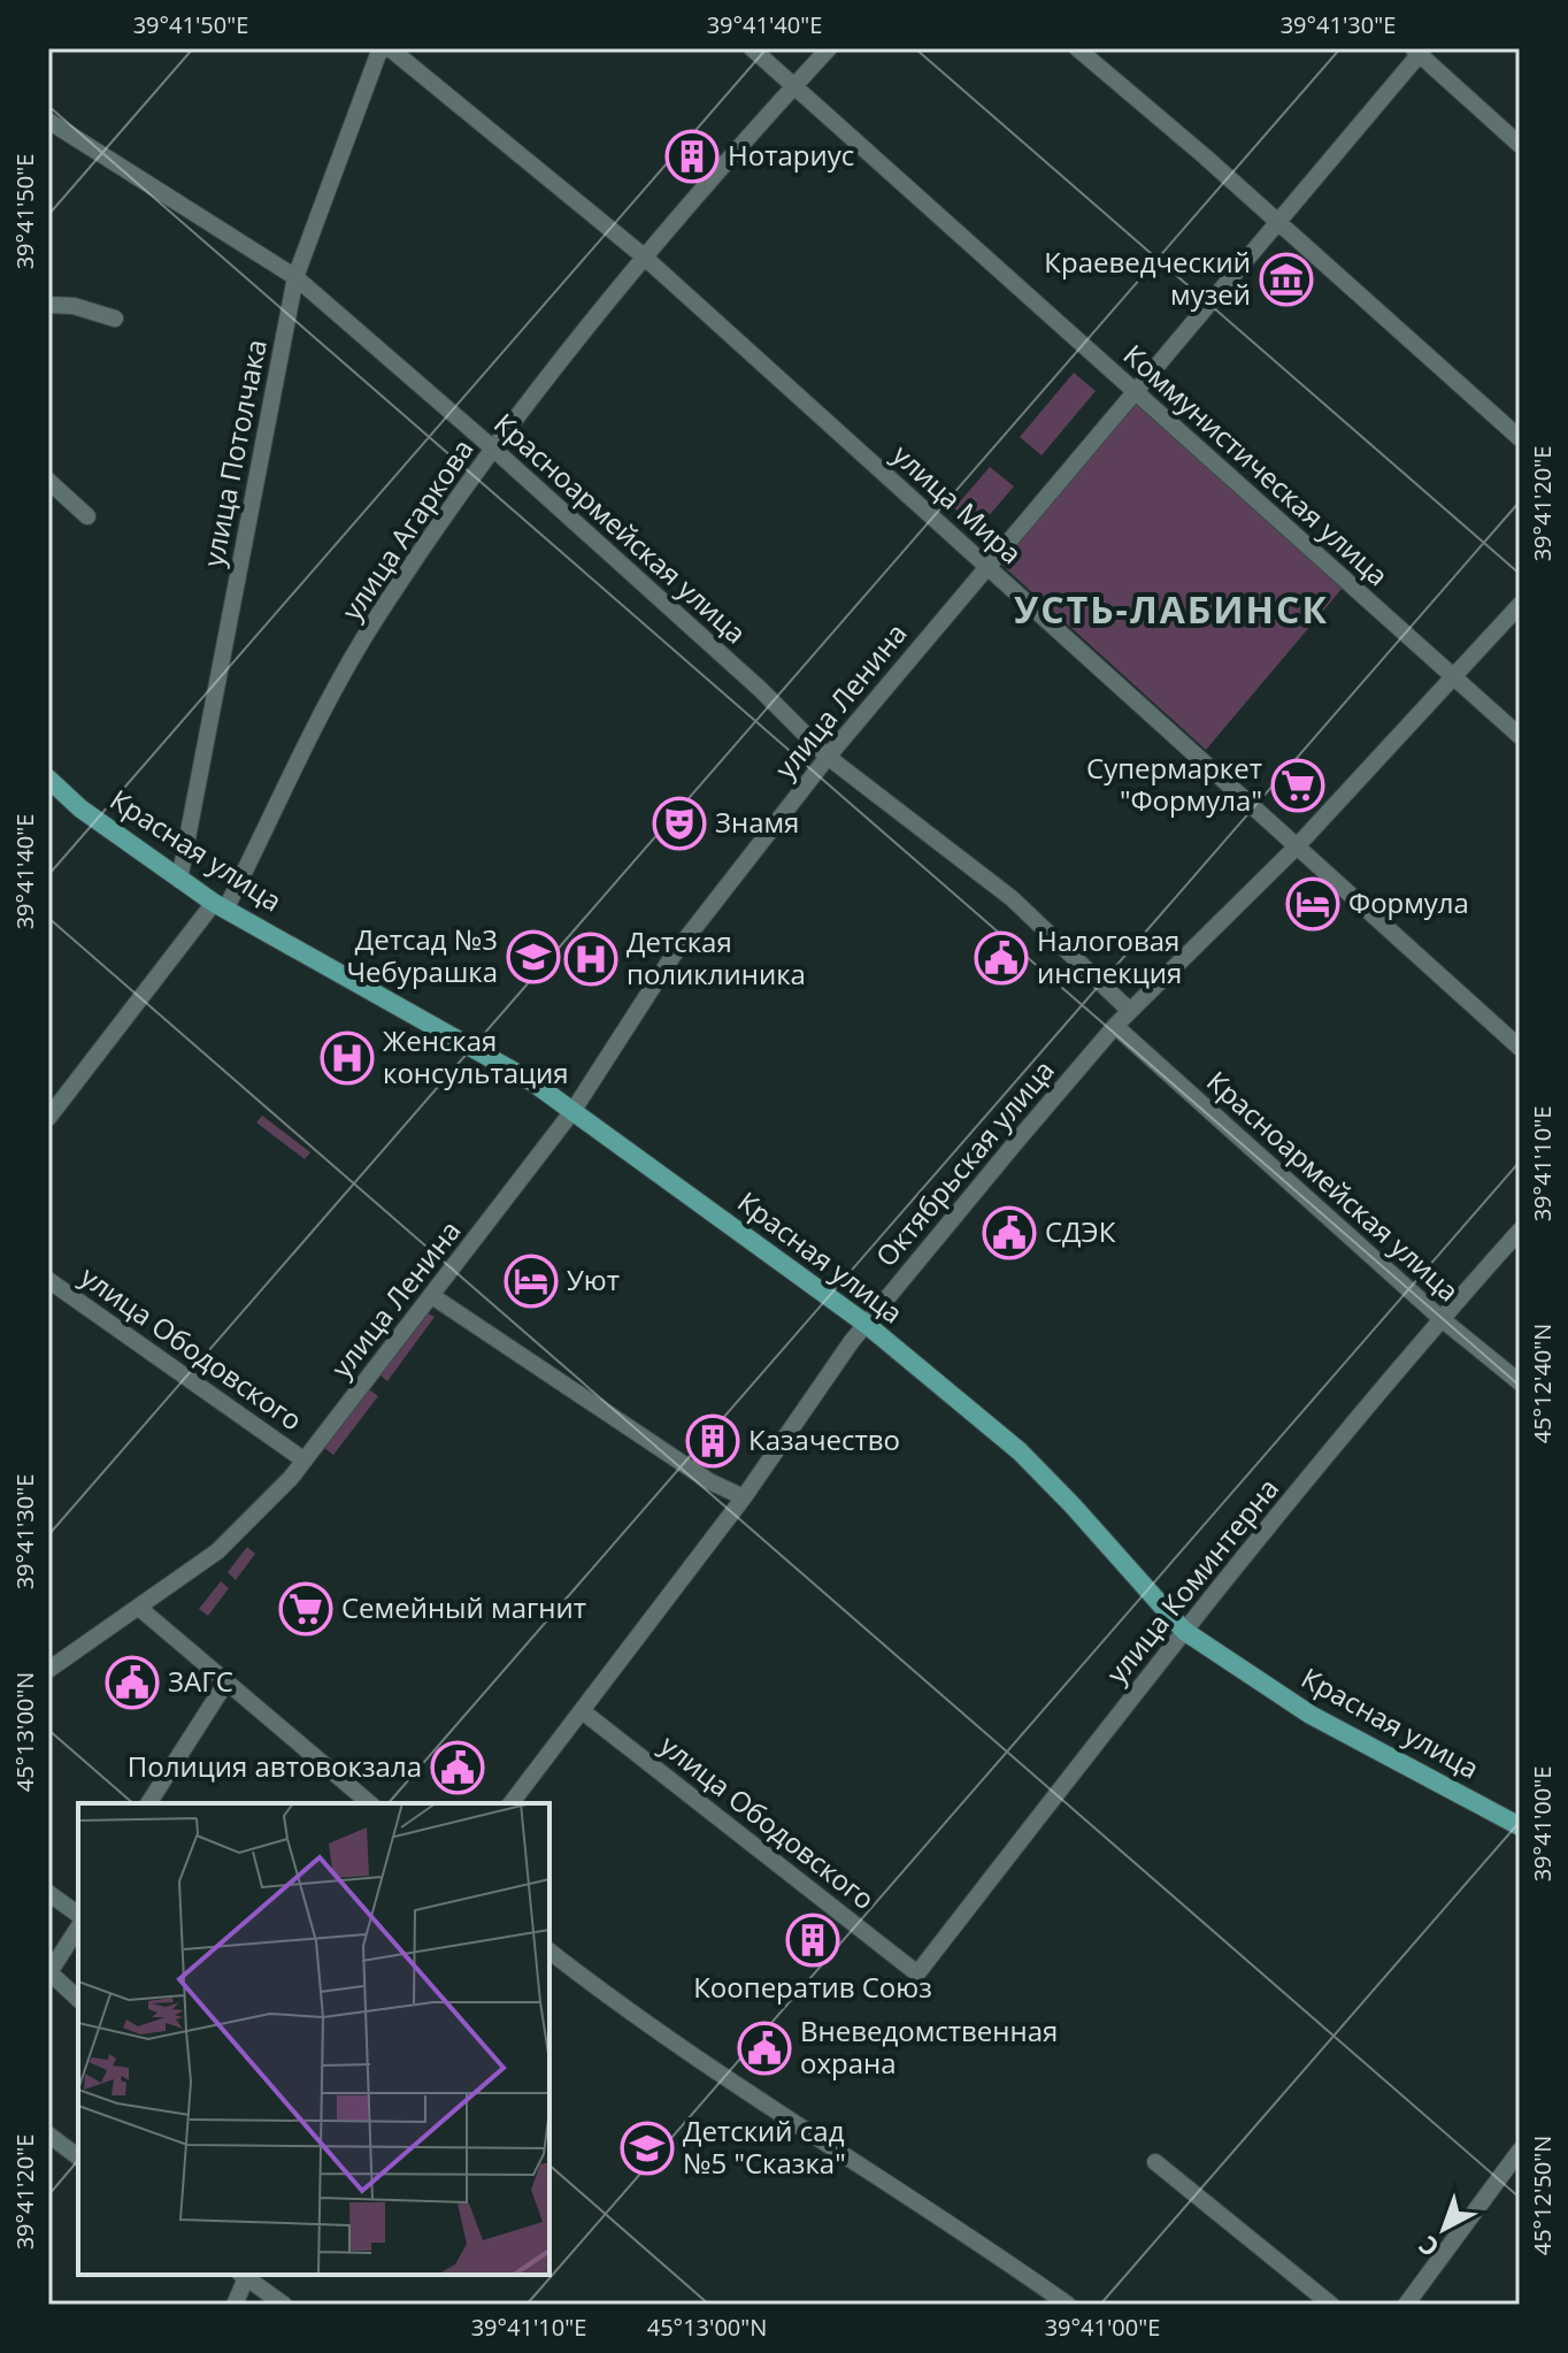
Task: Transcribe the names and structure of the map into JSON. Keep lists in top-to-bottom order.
{
  "streets": {
    "main road": ["Красная улица"],
    "street": [
      "улица Потолчака",
      "Коммунистическая улица",
      "улица Мира",
      "Красноармейская улица",
      "улица Агаркова",
      "улица Ленина",
      "Октябрьская улица",
      "улица Ободовского",
      "улица Коминтерна"
    ]
  },
  "crossings": [
    ["улица Потолчака", "улица Мира"],
    ["улица Потолчака", "Красноармейская улица"],
    ["улица Потолчака", "Красная улица"],
    ["Коммунистическая улица", "улица Агаркова"],
    ["Коммунистическая улица", "улица Ленина"],
    ["Коммунистическая улица", "Октябрьская улица"],
    ["улица Мира", "улица Агаркова"],
    ["улица Мира", "улица Ленина"],
    ["улица Мира", "Октябрьская улица"],
    ["Красноармейская улица", "улица Агаркова"],
    ["Красноармейская улица", "улица Ленина"],
    ["Красноармейская улица", "Октябрьская улица"],
    ["Красноармейская улица", "улица Коминтерна"],
    ["улица Агаркова", "Красная улица"],
    ["улица Ленина", "Красная улица"],
    ["улица Ленина", "улица Ободовского"],
    ["Красная улица", "Октябрьская улица"],
    ["Красная улица", "улица Коминтерна"],
    ["Октябрьская улица", "улица Ободовского"],
    ["улица Ободовского", "улица Коминтерна"]
  ],
  "districts": ["УСТЬ-ЛАБИНСК"],
  "places": {
    "building": ["Нотариус", "Казачество", "Кооператив Союз"],
    "museum": ["Краеведческий музей"],
    "supermarket": ["Супермаркет \"Формула\"", "Семейный магнит"],
    "theatre": ["Знамя"],
    "hotel": ["Формула", "Уют"],
    "school or university": ["Детсад №3 Чебурашка", "Детский сад №5 \"Сказка\""],
    "public building": [
      "Налоговая инспекция",
      "СДЭК",
      "ЗАГС",
      "Полиция автовокзала",
      "Вневедомственная охрана"
    ],
    "hospital": ["Детская поликлиника", "Женская консультация"]
  },
  "north": "bottom left",
  "coordinates": [
    "39°41'50\"E",
    "39°41'40\"E",
    "39°41'30\"E",
    "39°41'20\"E",
    "39°41'10\"E",
    "45°12'40\"N",
    "45°13'00\"N",
    "39°41'00\"E",
    "45°12'50\"N"
  ]
}
